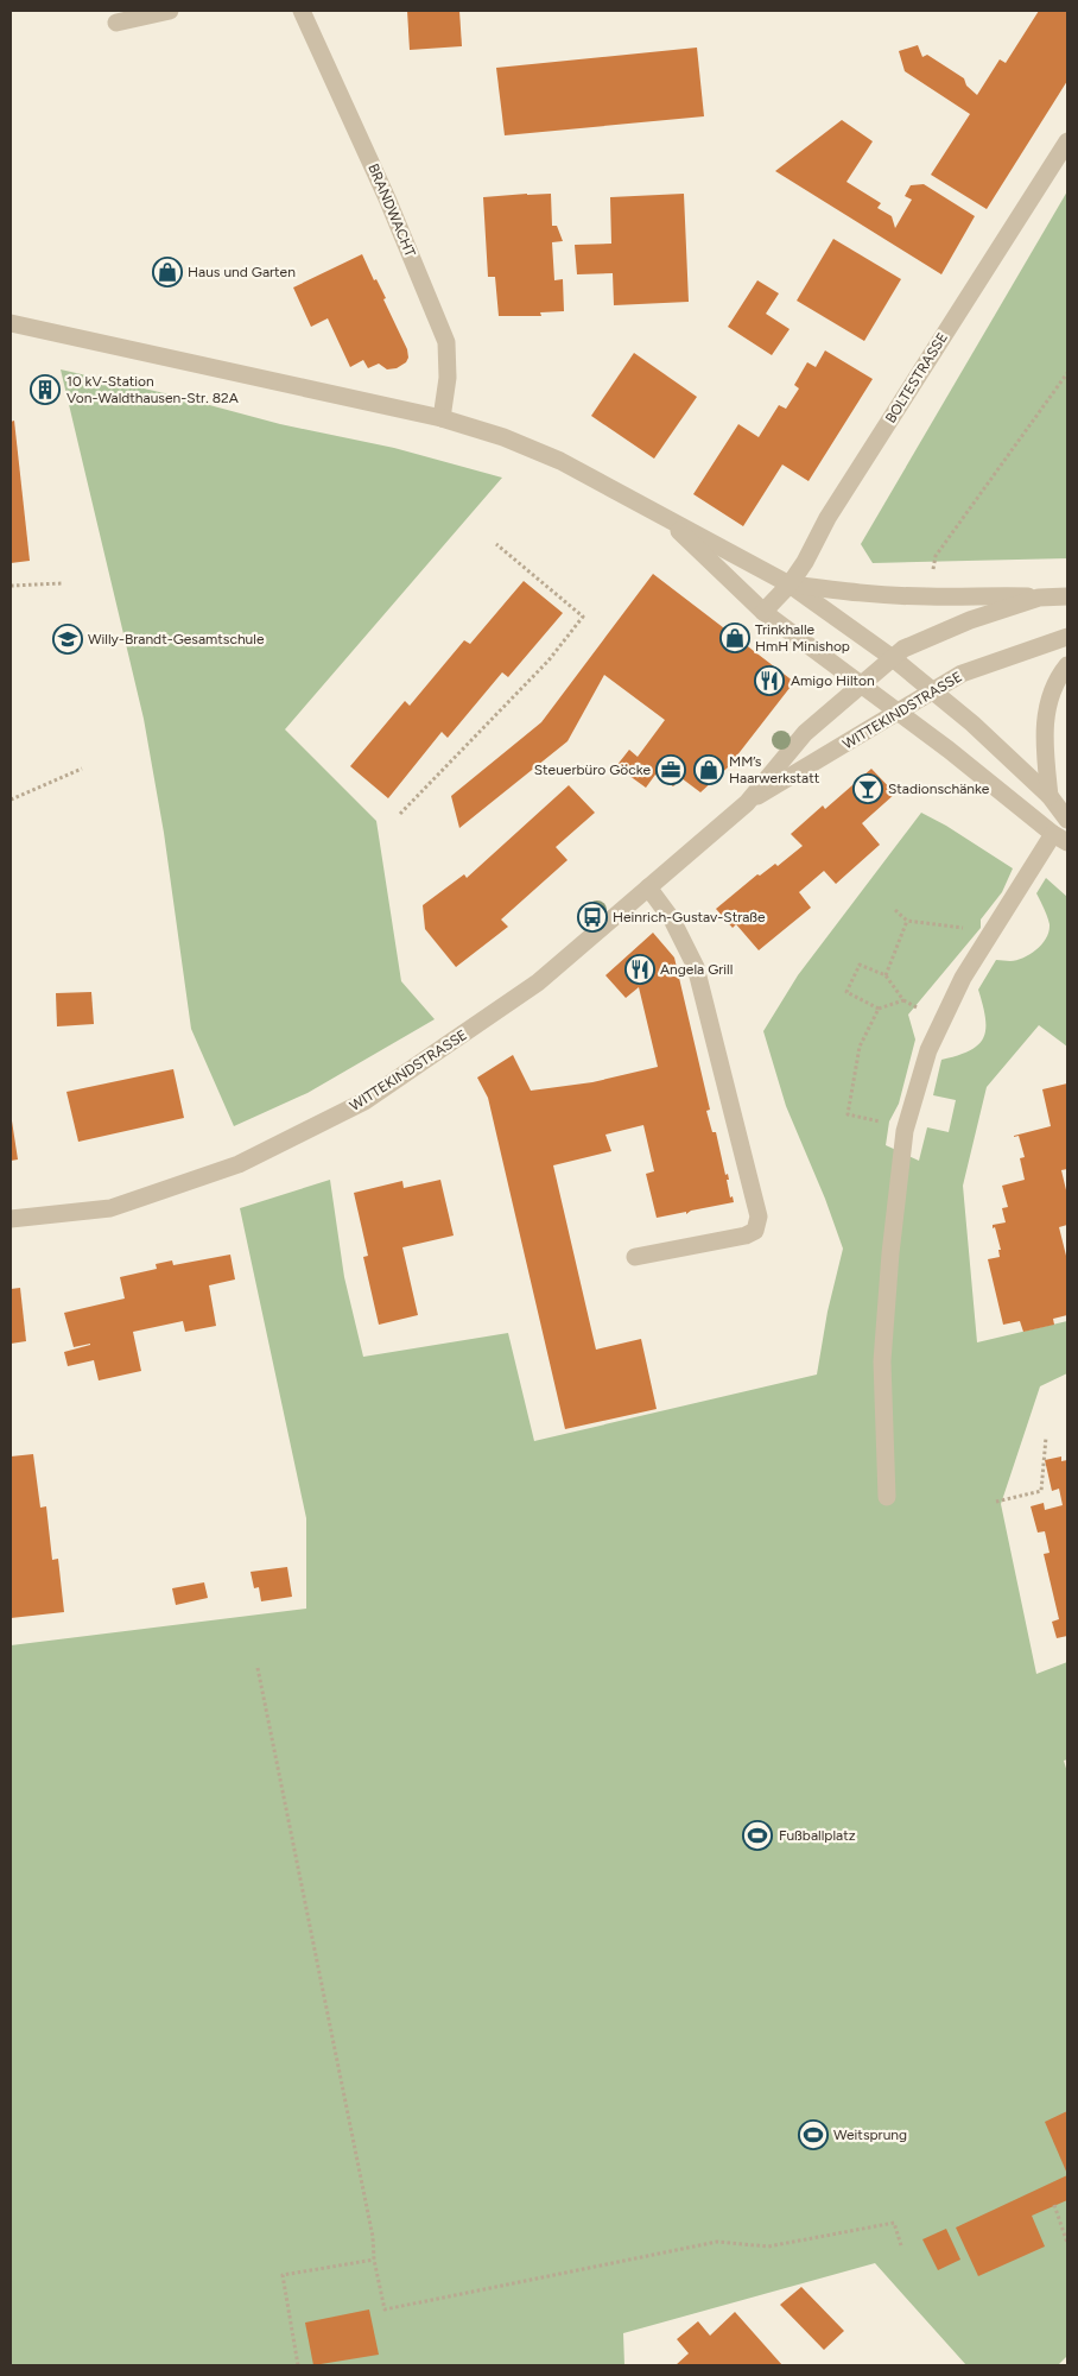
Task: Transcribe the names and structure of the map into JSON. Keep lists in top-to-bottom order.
{
  "streets": {
    "street": ["BRANDWACHT", "BOLTESTRASSE", "WITTEKINDSTRASSE"]
  },
  "places": {
    "shop": ["Haus und Garten", "Trinkhalle HmH Minishop", "MM’s Haarwerkstatt"],
    "building": ["10 kV-Station Von-Waldthausen-Str. 82A"],
    "school or university": ["Willy-Brandt-Gesamtschule"],
    "restaurant": ["Amigo Hilton", "Angela Grill"],
    "office": ["Steuerbüro Göcke"],
    "bar": ["Stadionschänke"],
    "bus stop": ["Heinrich-Gustav-Straße"],
    "sports": ["Fußballplatz", "Weitsprung"]
  }
}
